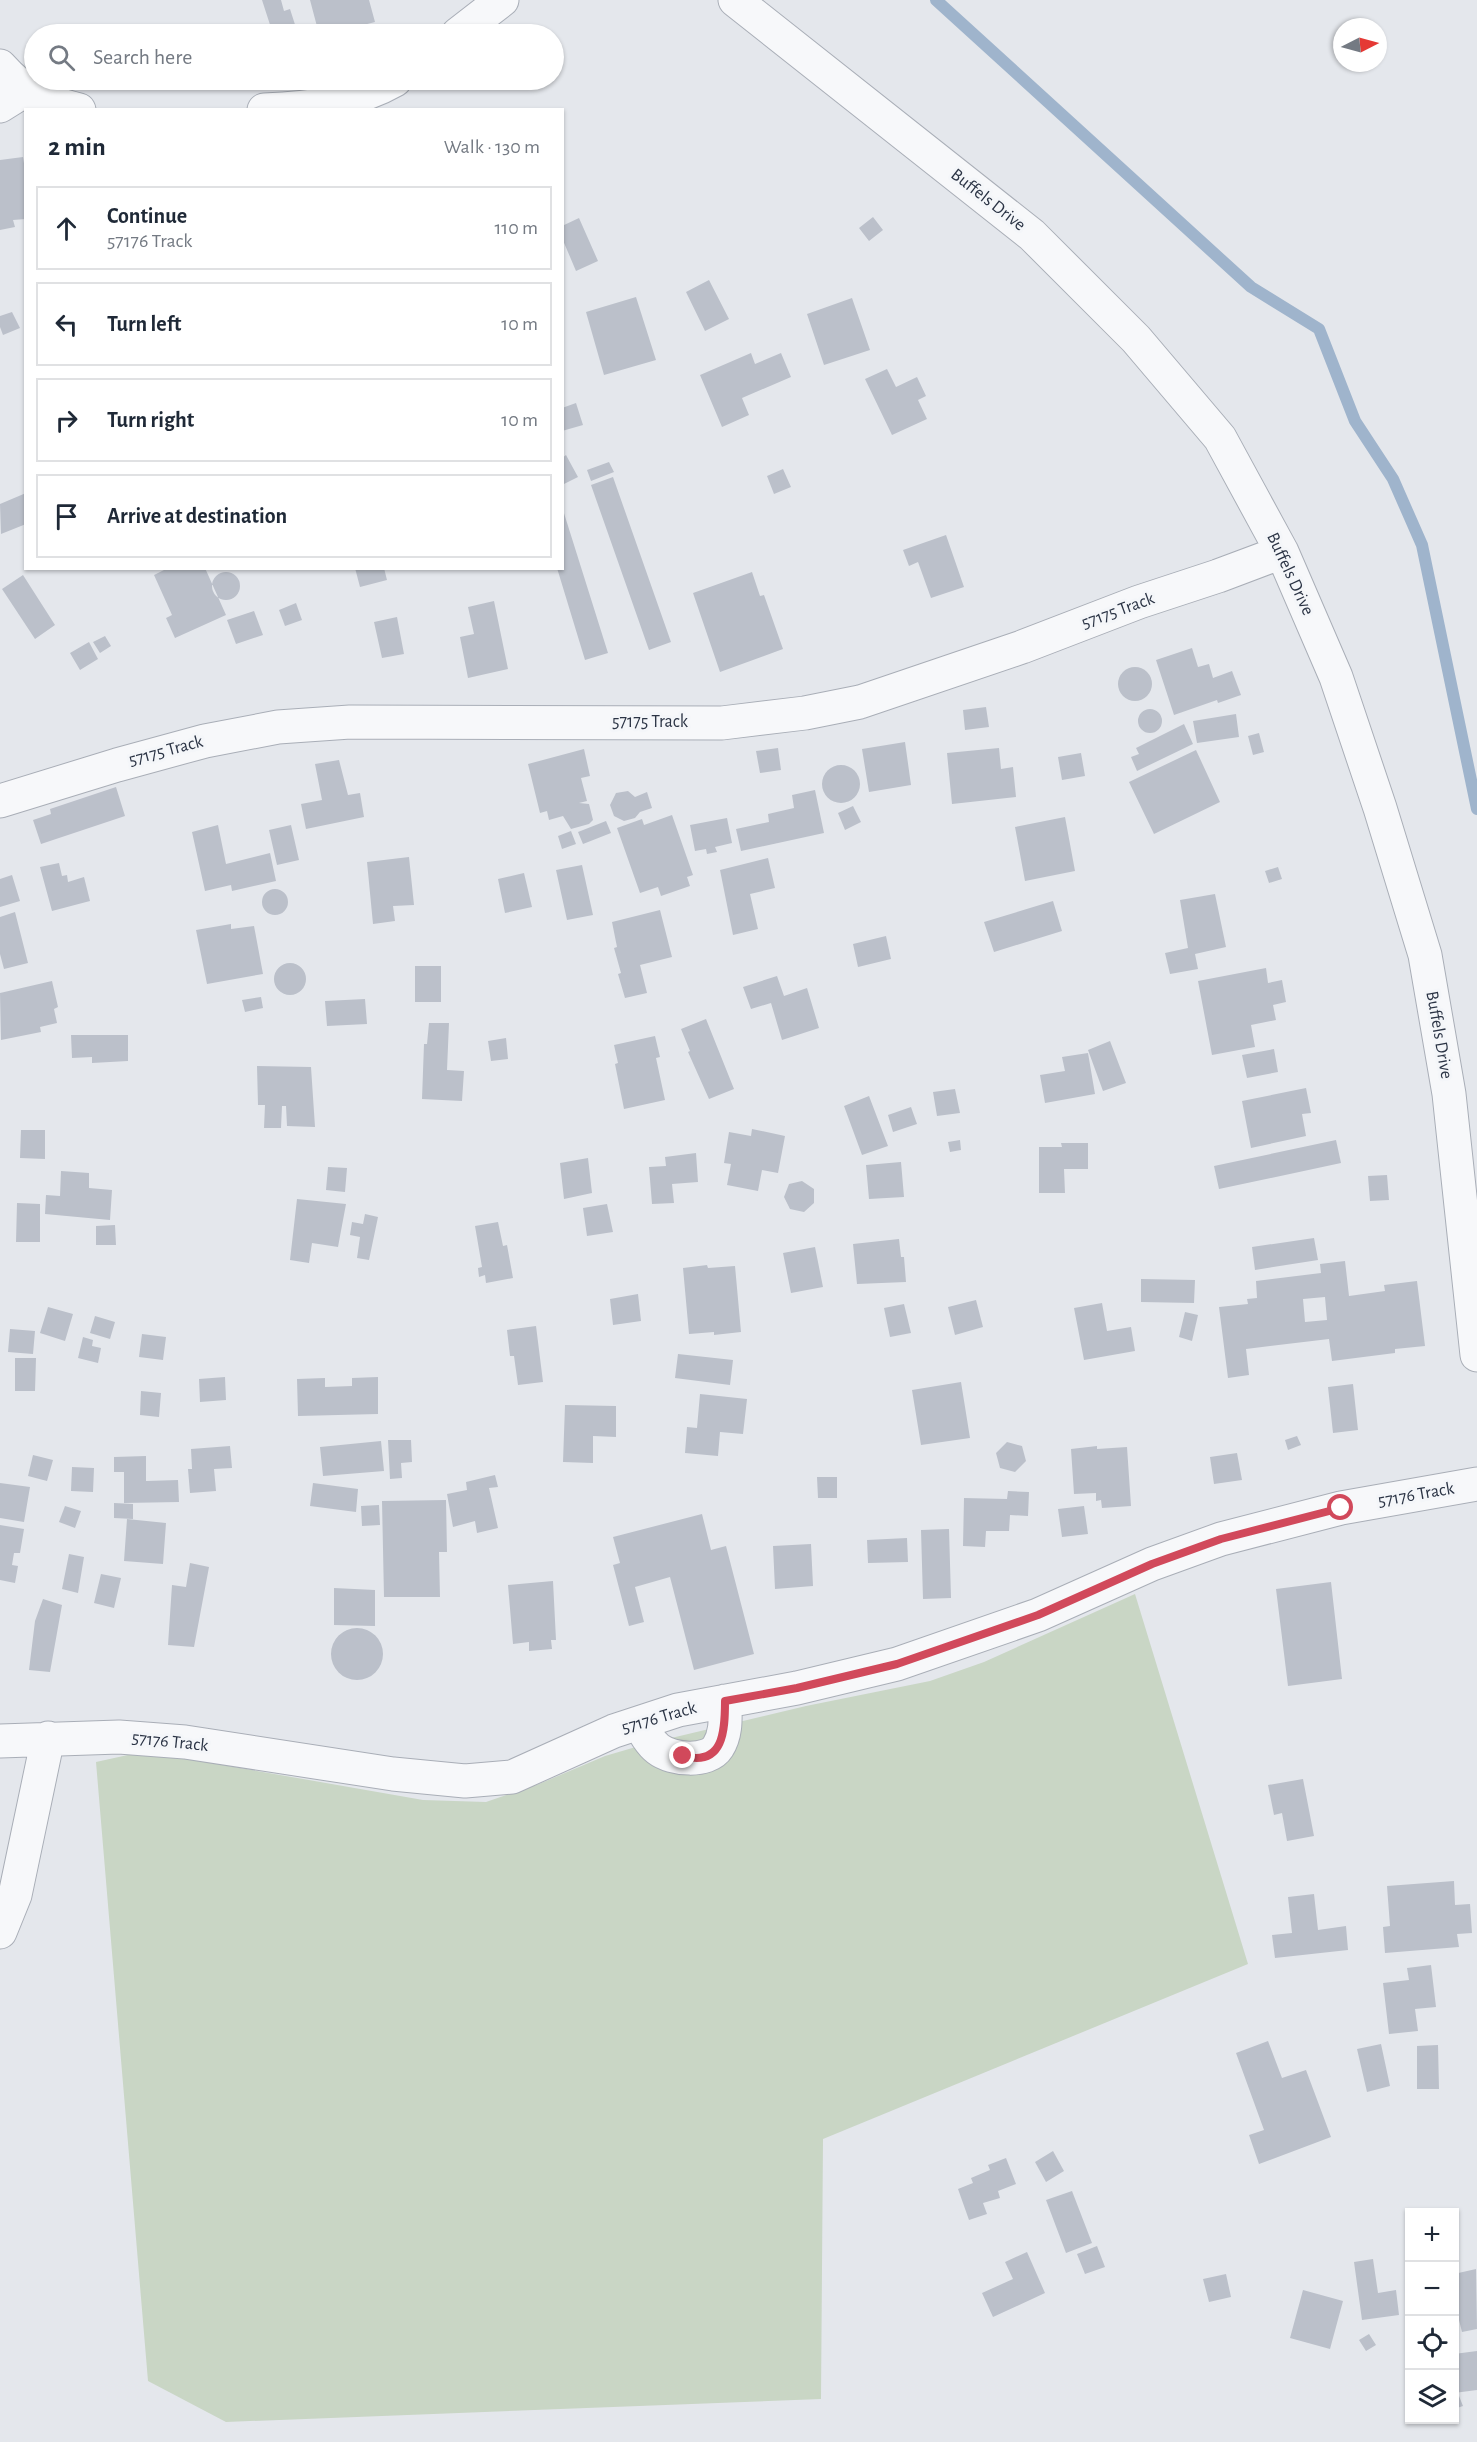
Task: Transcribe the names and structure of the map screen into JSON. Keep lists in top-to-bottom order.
{
  "streets": {
    "street": ["Buffels Drive", "57175 Track", "57176 Track"]
  },
  "crossings": [
    ["Buffels Drive", "57175 Track"]
  ],
  "north": "right",
  "page": {
    "search": "Search here",
    "heading": ["2 min", "Walk · 130 m"],
    "list": [
      ["Continue", "57176 Track", "110 m"],
      ["Turn left", "10 m"],
      ["Turn right", "10 m"],
      "Arrive at destination"
    ],
    "map_buttons": ["+", "−"]
  }
}
